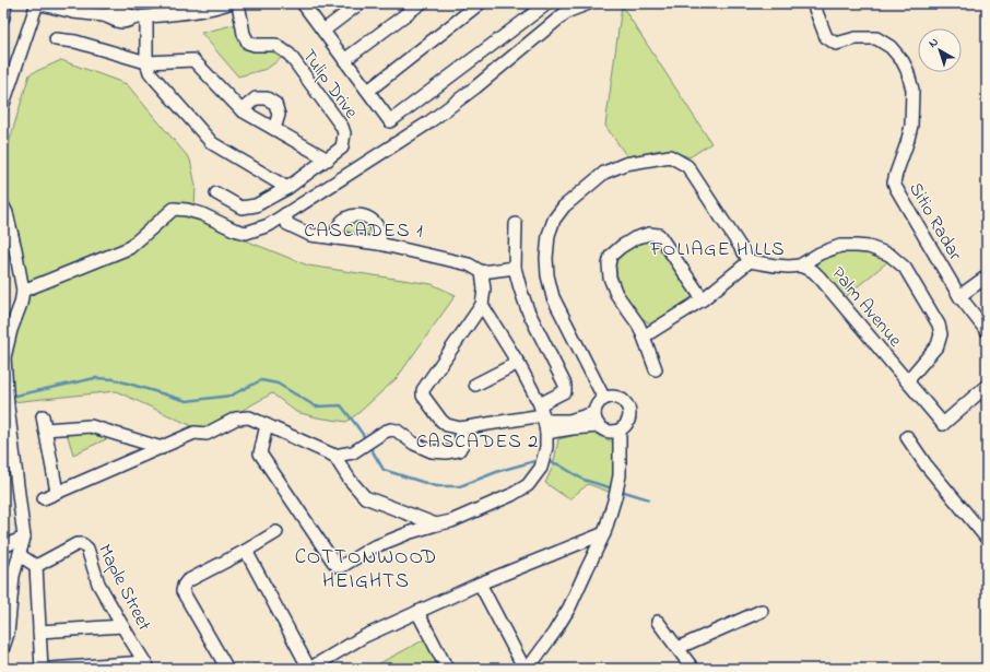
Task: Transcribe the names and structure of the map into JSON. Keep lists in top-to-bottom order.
{
  "streets": {
    "street": [
      "Tulip Drive",
      "Sitio Radar",
      "Palm Avenue",
      "Maple Street"
    ]
  },
  "districts": [
    "CASCADES 1",
    "FOLIAGE HILLS",
    "CASCADES 2",
    "COTTONWOOD HEIGHTS"
  ],
  "north": "top left"
}
